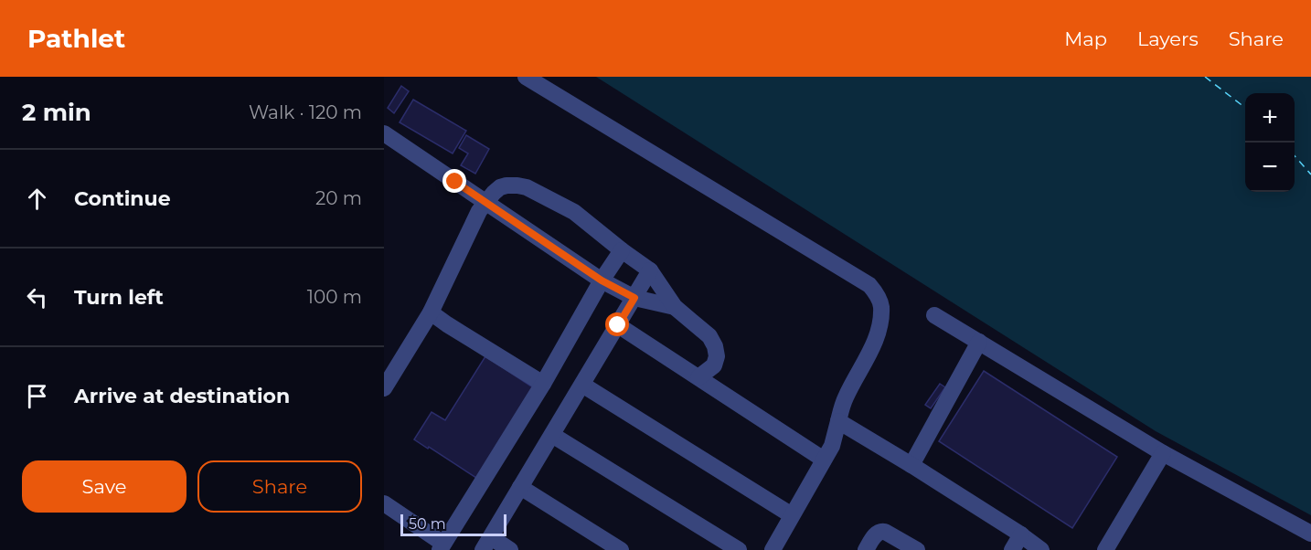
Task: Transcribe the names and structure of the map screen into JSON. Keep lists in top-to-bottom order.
{
  "scale_bar": "50 m",
  "page": {
    "header": "Pathlet",
    "nav": ["Map", "Layers", "Share"],
    "heading": ["2 min", "Walk · 120 m"],
    "map_buttons": ["+", "−"],
    "list": [
      ["Continue", "20 m"],
      ["Turn left", "100 m"],
      "Arrive at destination"
    ],
    "buttons": ["Save", "Share"],
    "scale": "50 m"
  }
}
